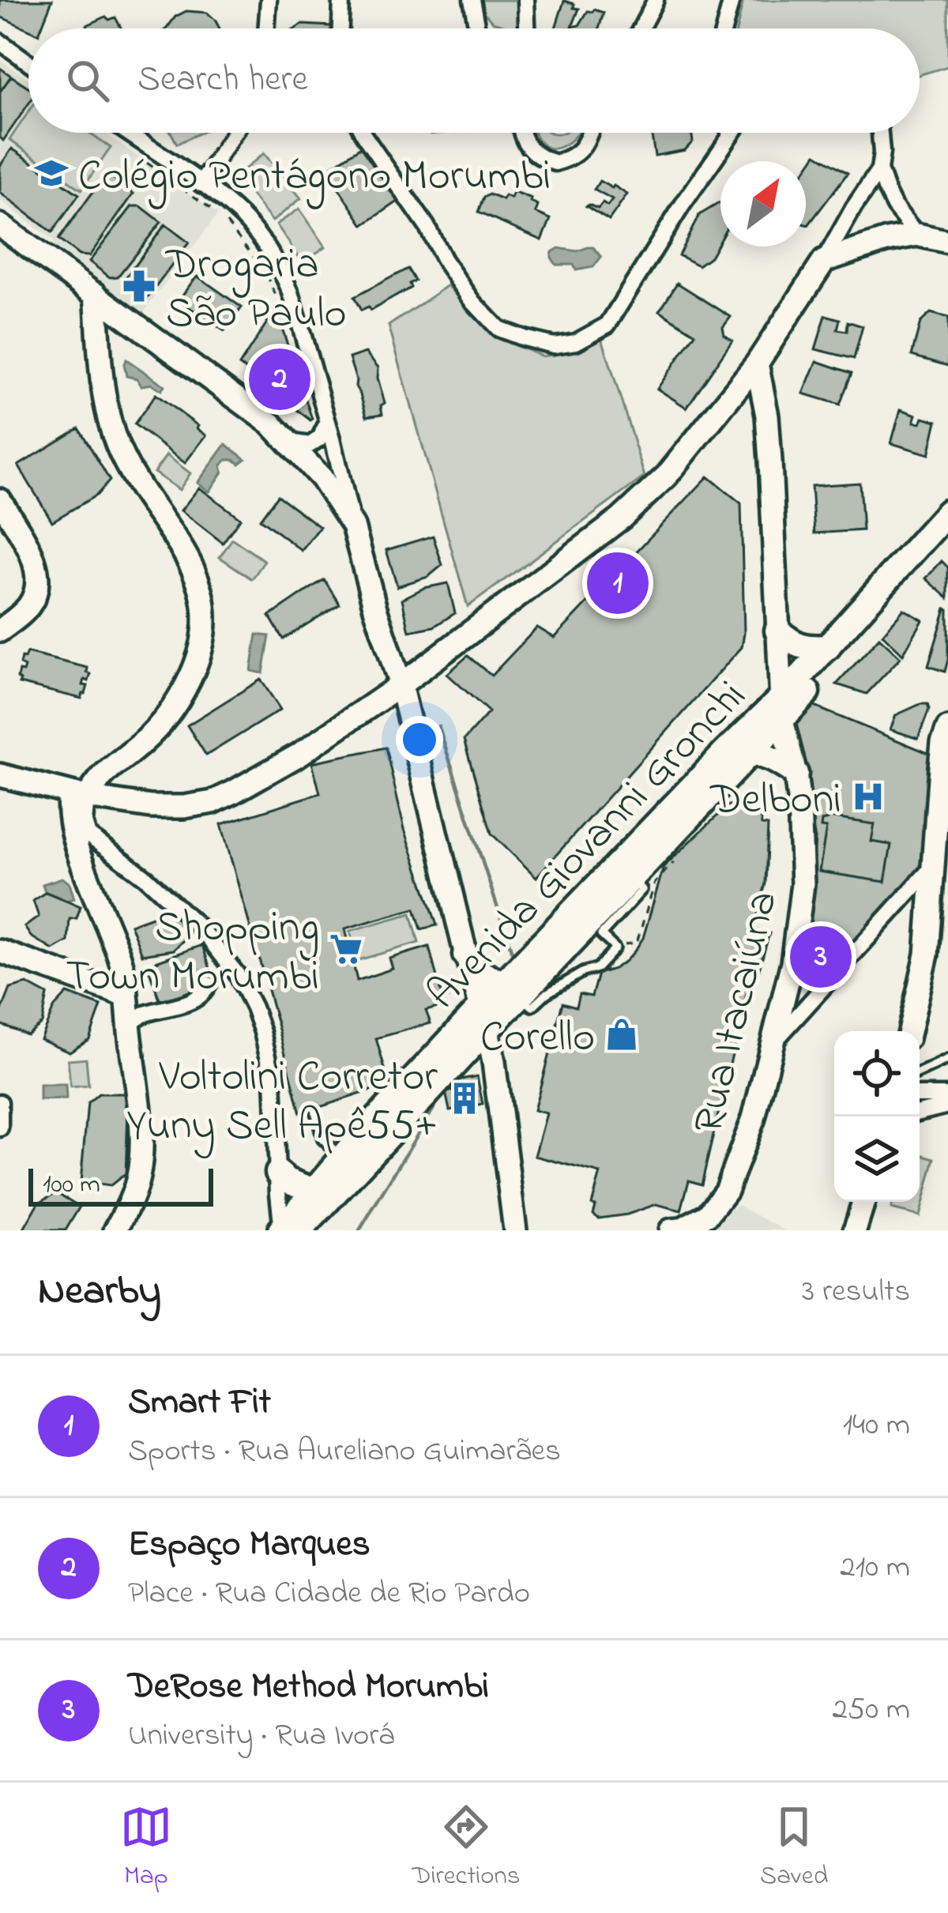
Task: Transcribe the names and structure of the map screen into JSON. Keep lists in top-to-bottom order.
{
  "streets": {
    "main road": ["Avenida Giovanni Gronchi"],
    "street": ["Rua Itacaiúna"]
  },
  "crossings": [
    ["Avenida Giovanni Gronchi", "Rua Itacaiúna"]
  ],
  "places": {
    "school or university": ["Colégio Pentágono Morumbi"],
    "pharmacy": ["Drogaria São Paulo"],
    "hospital": ["Delboni"],
    "supermarket": ["Shopping Town Morumbi"],
    "shop": ["Corello"],
    "building": ["Voltolini Corretor Yuny Sell Apê55+"]
  },
  "scale_bar": "100 m",
  "north": "top right",
  "page": {
    "search": "Search here",
    "pins": ["2", "1", "3"],
    "scale": "100 m",
    "heading": ["Nearby", "3 results"],
    "list": [
      {
        "mark": "1",
        "name": "Smart Fit",
        "note": "Sports · Rua Aureliano Guimarães",
        "value": "140 m"
      },
      {
        "mark": "2",
        "name": "Espaço Marques",
        "note": "Place · Rua Cidade de Rio Pardo",
        "value": "210 m"
      },
      {
        "mark": "3",
        "name": "DeRose Method Morumbi",
        "note": "University · Rua Ivorá",
        "value": "250 m"
      }
    ],
    "nav": ["Map", "Directions", "Saved"]
  }
}
